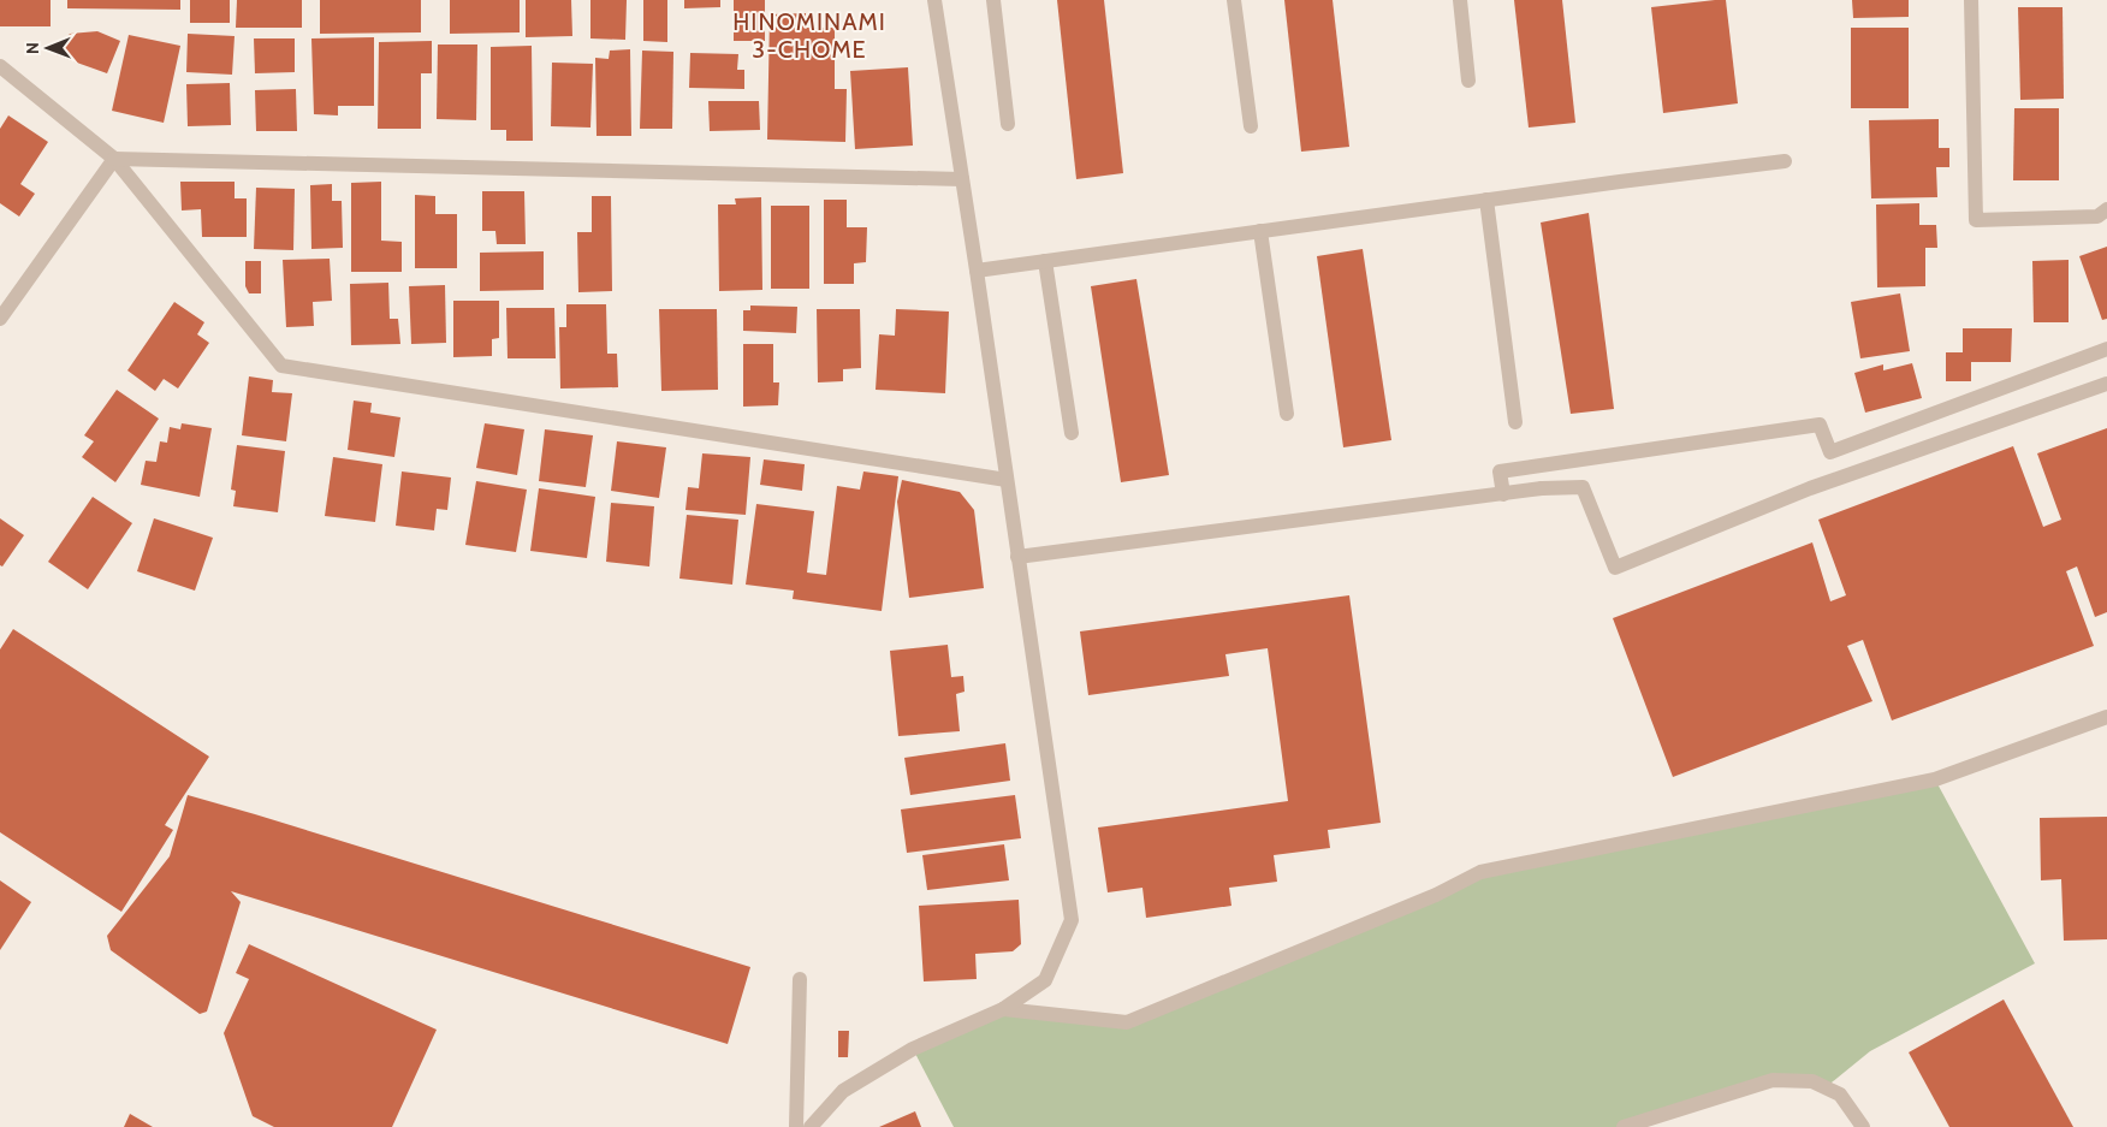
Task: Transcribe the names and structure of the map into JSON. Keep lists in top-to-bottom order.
{
  "districts": ["HINOMINAMI 3-CHOME"],
  "north": "left"
}
